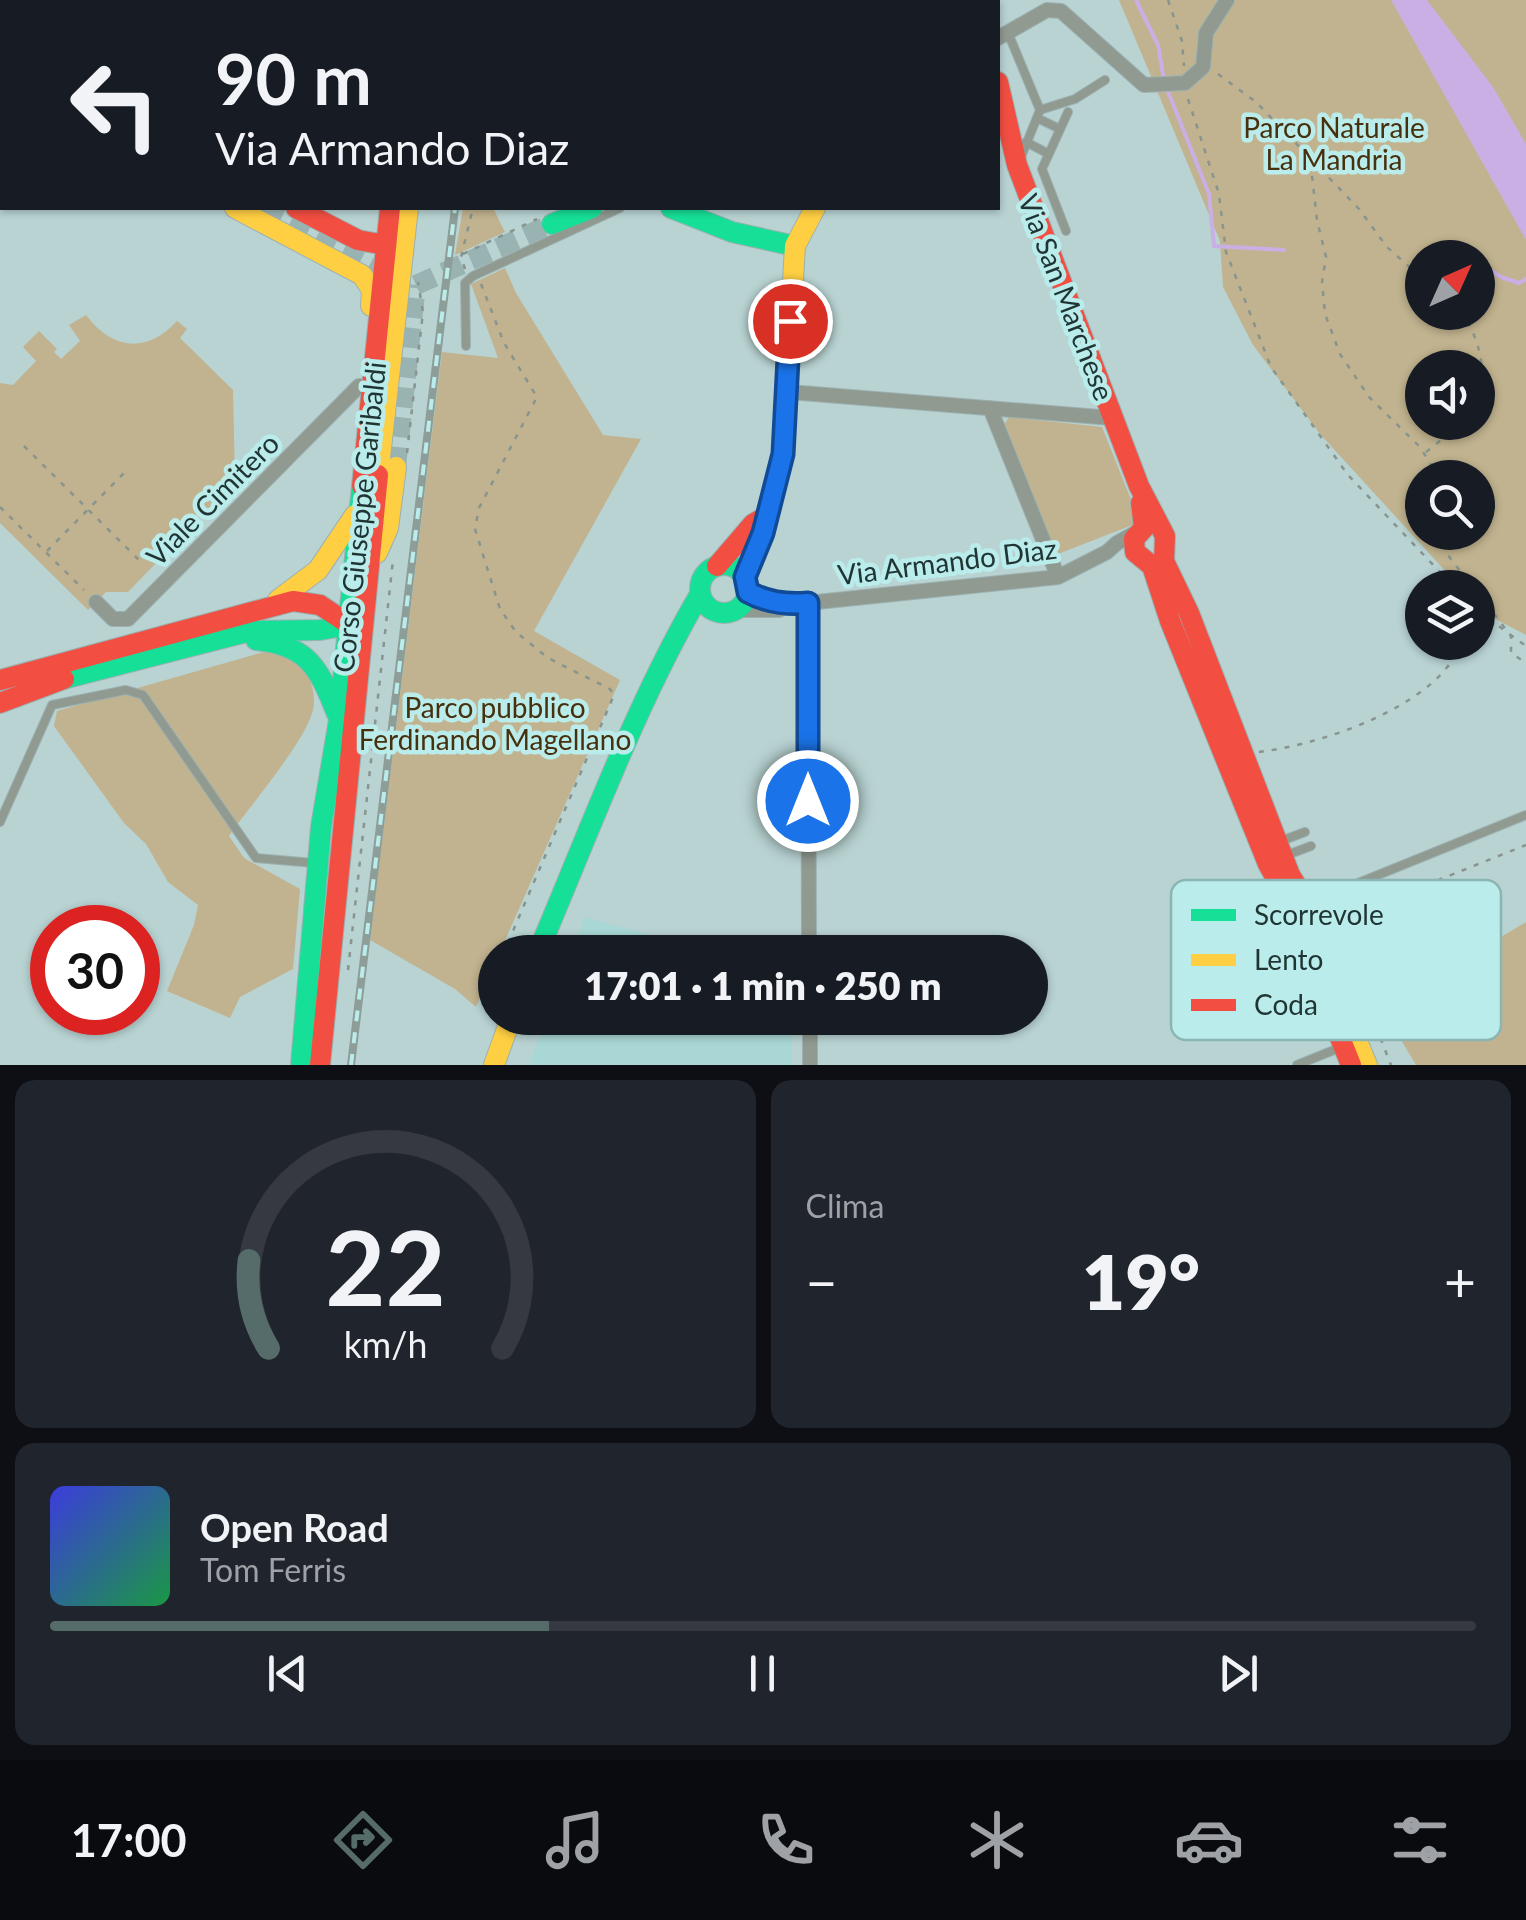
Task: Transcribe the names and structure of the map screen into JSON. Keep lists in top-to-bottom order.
{
  "streets": {
    "main road": ["Via San Marchese", "Corso Giuseppe Garibaldi"],
    "street": ["Viale Cimitero", "Via Armando Diaz"]
  },
  "crossings": [
    ["Via San Marchese", "Via Armando Diaz"]
  ],
  "parks": ["Parco Naturale La Mandria", "Parco pubblico Ferdinando Magellano"],
  "legend": ["Scorrevole", "Lento", "Coda"],
  "north": "top right",
  "page": {
    "turn": ["90 m", "Via Armando Diaz"],
    "limit": "30",
    "trip": "17:01 · 1 min · 250 m",
    "tile": "Clima",
    "heat": ["−", "19°", "+"],
    "song": ["Open Road", "Tom Ferris"],
    "tabs": "17:00",
    "gauge": ["22", "km/h"]
  }
}
